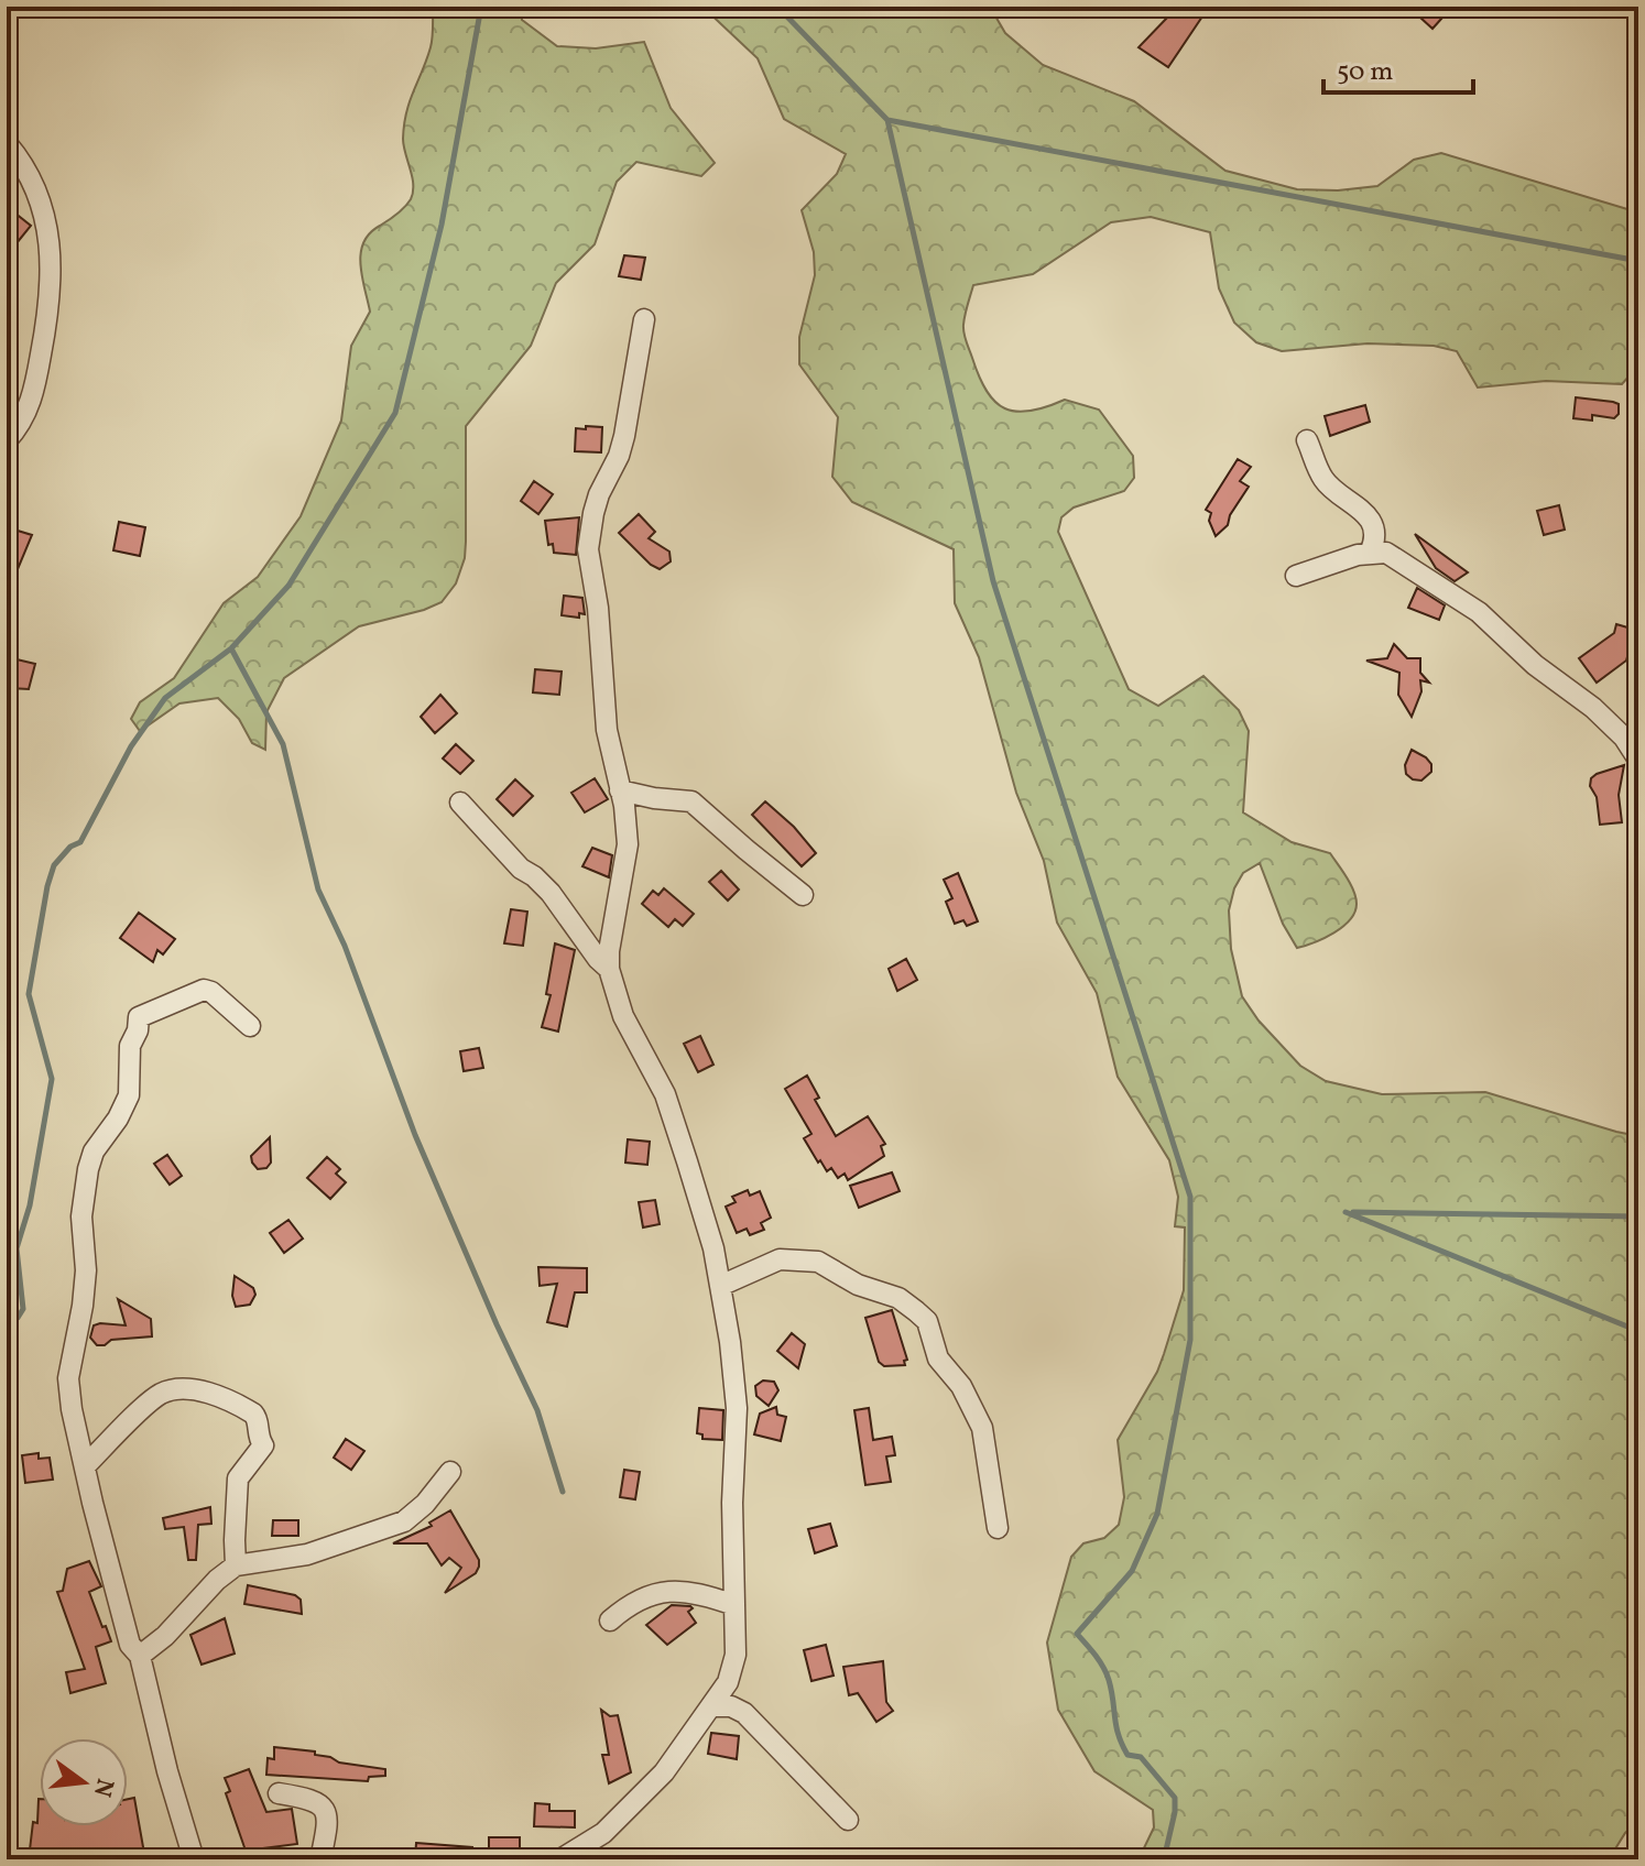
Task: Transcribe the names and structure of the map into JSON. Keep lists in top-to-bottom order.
{
  "scale_bar": "50 m",
  "north": "right"
}
